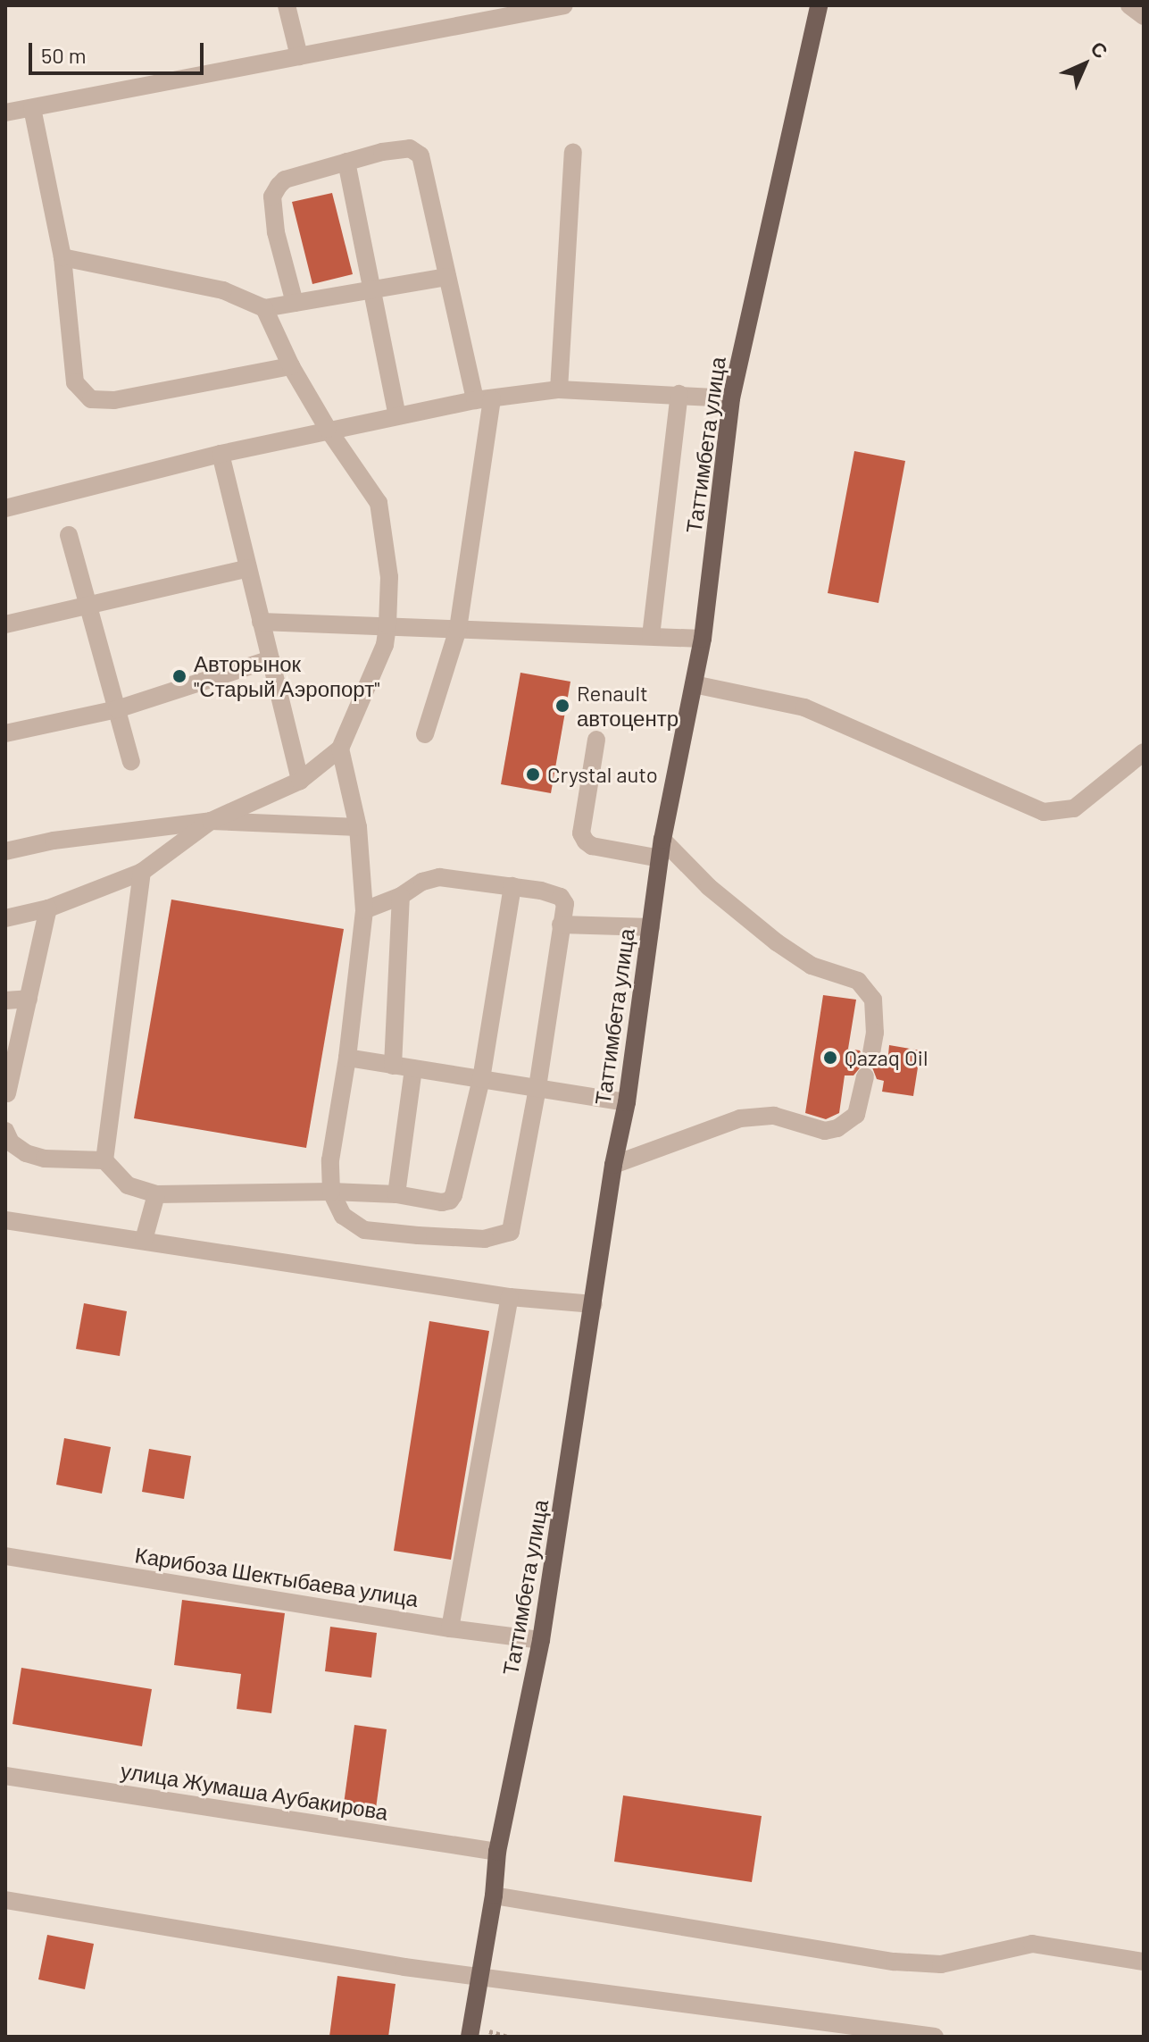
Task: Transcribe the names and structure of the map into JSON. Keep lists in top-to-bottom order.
{
  "streets": {
    "main road": ["Таттимбета улица"],
    "street": ["Карибоза Шектыбаева улица", "улица Жумаша Аубакирова"]
  },
  "crossings": [
    ["Таттимбета улица", "Карибоза Шектыбаева улица"],
    ["Таттимбета улица", "улица Жумаша Аубакирова"]
  ],
  "places": [
    "Авторынок \"Старый Аэропорт\"",
    "Renault автоцентр",
    "Crystal auto",
    "Qazaq Oil"
  ],
  "scale_bar": "50 m",
  "north": "top right"
}
